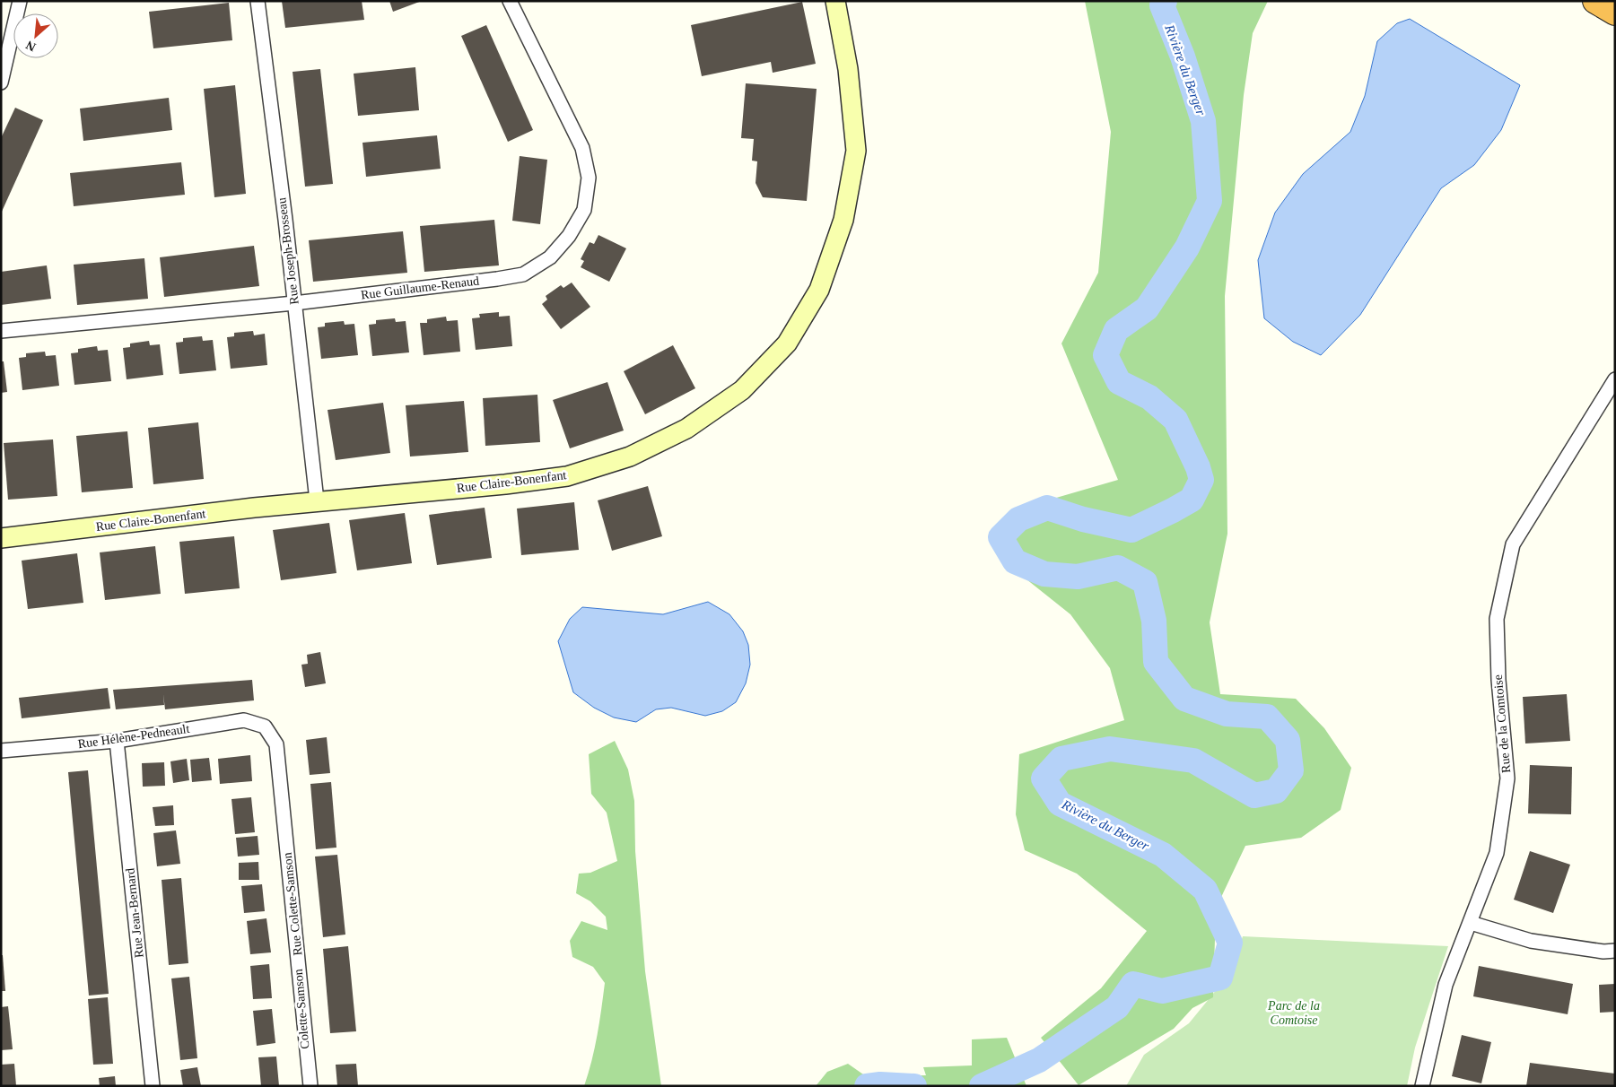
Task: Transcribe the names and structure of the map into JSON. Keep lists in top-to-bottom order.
{
  "streets": {
    "street": [
      "Rue Joseph-Brosseau",
      "Rue Guillaume-Renaud",
      "Rue Claire-Bonenfant",
      "Rue de la Comtoise",
      "Rue Hélène-Pedneault",
      "Rue Colette-Samson",
      "Rue Jean-Bernard"
    ]
  },
  "crossings": [
    ["Rue Joseph-Brosseau", "Rue Guillaume-Renaud"],
    ["Rue Joseph-Brosseau", "Rue Claire-Bonenfant"],
    ["Rue Hélène-Pedneault", "Rue Colette-Samson"],
    ["Rue Hélène-Pedneault", "Rue Jean-Bernard"]
  ],
  "water": ["Rivière du Berger"],
  "parks": ["Parc de la Comtoise"],
  "north": "bottom left"
}
